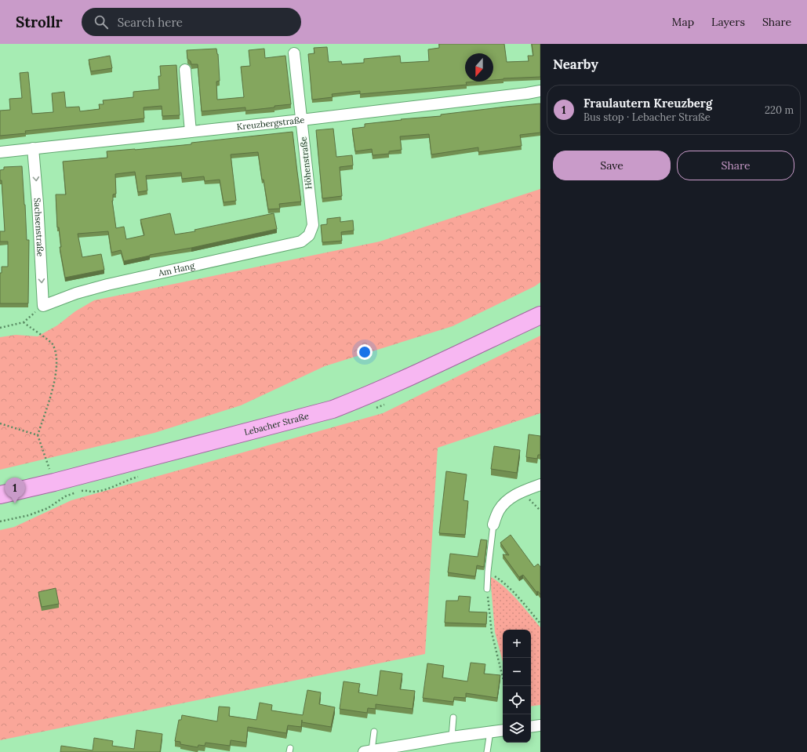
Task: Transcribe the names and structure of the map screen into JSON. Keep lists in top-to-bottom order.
{
  "streets": {
    "main road": ["Lebacher Straße"],
    "street": [
      "Kreuzbergstraße",
      "Höhenstraße",
      "Sachsenstraße",
      "Am Hang"
    ]
  },
  "crossings": [
    ["Kreuzbergstraße", "Höhenstraße"],
    ["Kreuzbergstraße", "Sachsenstraße"],
    ["Höhenstraße", "Am Hang"],
    ["Sachsenstraße", "Am Hang"]
  ],
  "one_way": ["Sachsenstraße"],
  "north": "bottom",
  "page": {
    "header": "Strollr",
    "search": "Search here",
    "nav": ["Map", "Layers", "Share"],
    "heading": "Nearby",
    "list": [
      {
        "mark": "1",
        "name": "Fraulautern Kreuzberg",
        "note": "Bus stop · Lebacher Straße",
        "value": "220 m"
      }
    ],
    "buttons": ["Save", "Share"],
    "pins": "1",
    "map_buttons": ["+", "−"]
  }
}
